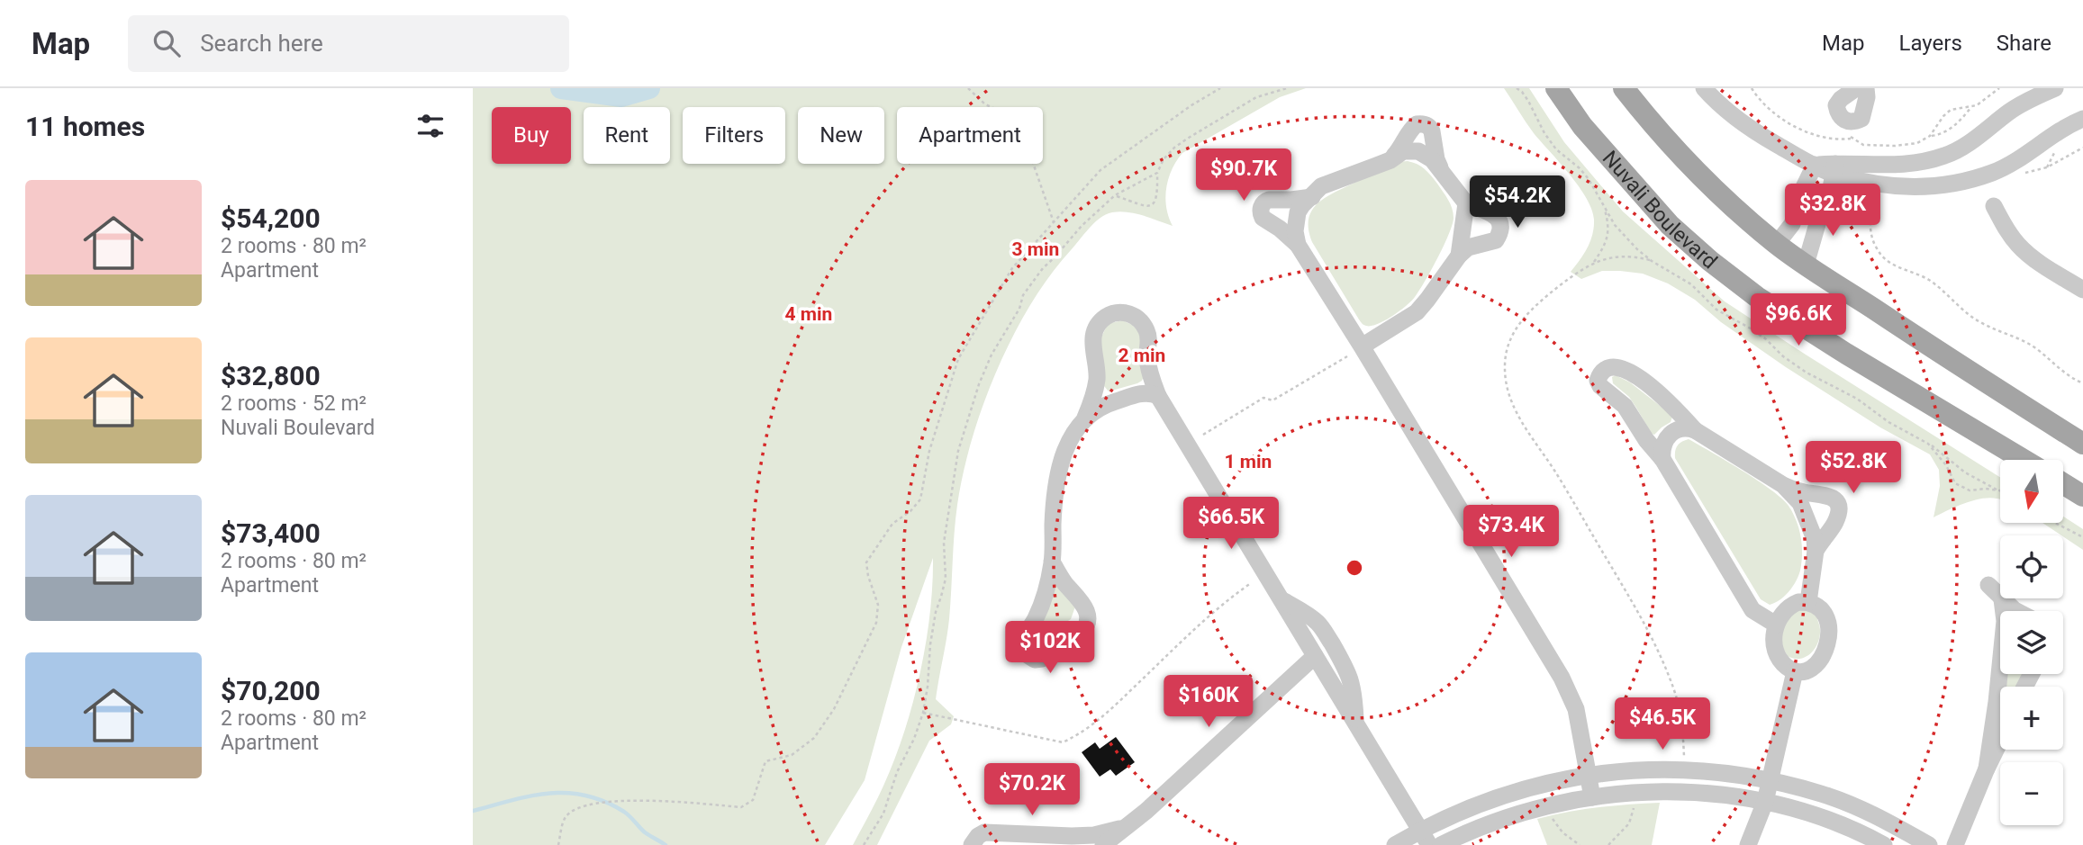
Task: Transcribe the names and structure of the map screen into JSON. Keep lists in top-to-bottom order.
{
  "streets": {
    "main road": ["Nuvali Boulevard"]
  },
  "north": "bottom",
  "page": {
    "header": "Map",
    "search": "Search here",
    "nav": ["Map", "Layers", "Share"],
    "heading": "11 homes",
    "chip": [
      "Buy",
      "Rent",
      "Filters",
      "New",
      "Apartment"
    ],
    "price": [
      "$90.7K",
      "$54.2K",
      "$32.8K",
      "$96.6K",
      "$52.8K",
      "$66.5K",
      "$73.4K",
      "$102K",
      "$160K",
      "$46.5K",
      "$70.2K"
    ],
    "list": [
      {
        "name": "$54,200",
        "note": "2 rooms · 80 m² · Apartment"
      },
      {
        "name": "$32,800",
        "note": "2 rooms · 52 m² · Nuvali Boulevard"
      },
      {
        "name": "$73,400",
        "note": "2 rooms · 80 m² · Apartment"
      },
      {
        "name": "$70,200",
        "note": "2 rooms · 80 m² · Apartment"
      }
    ],
    "map_buttons": ["+", "−"]
  },
  "rings": [
    "3 min",
    "4 min",
    "2 min",
    "1 min"
  ]
}
